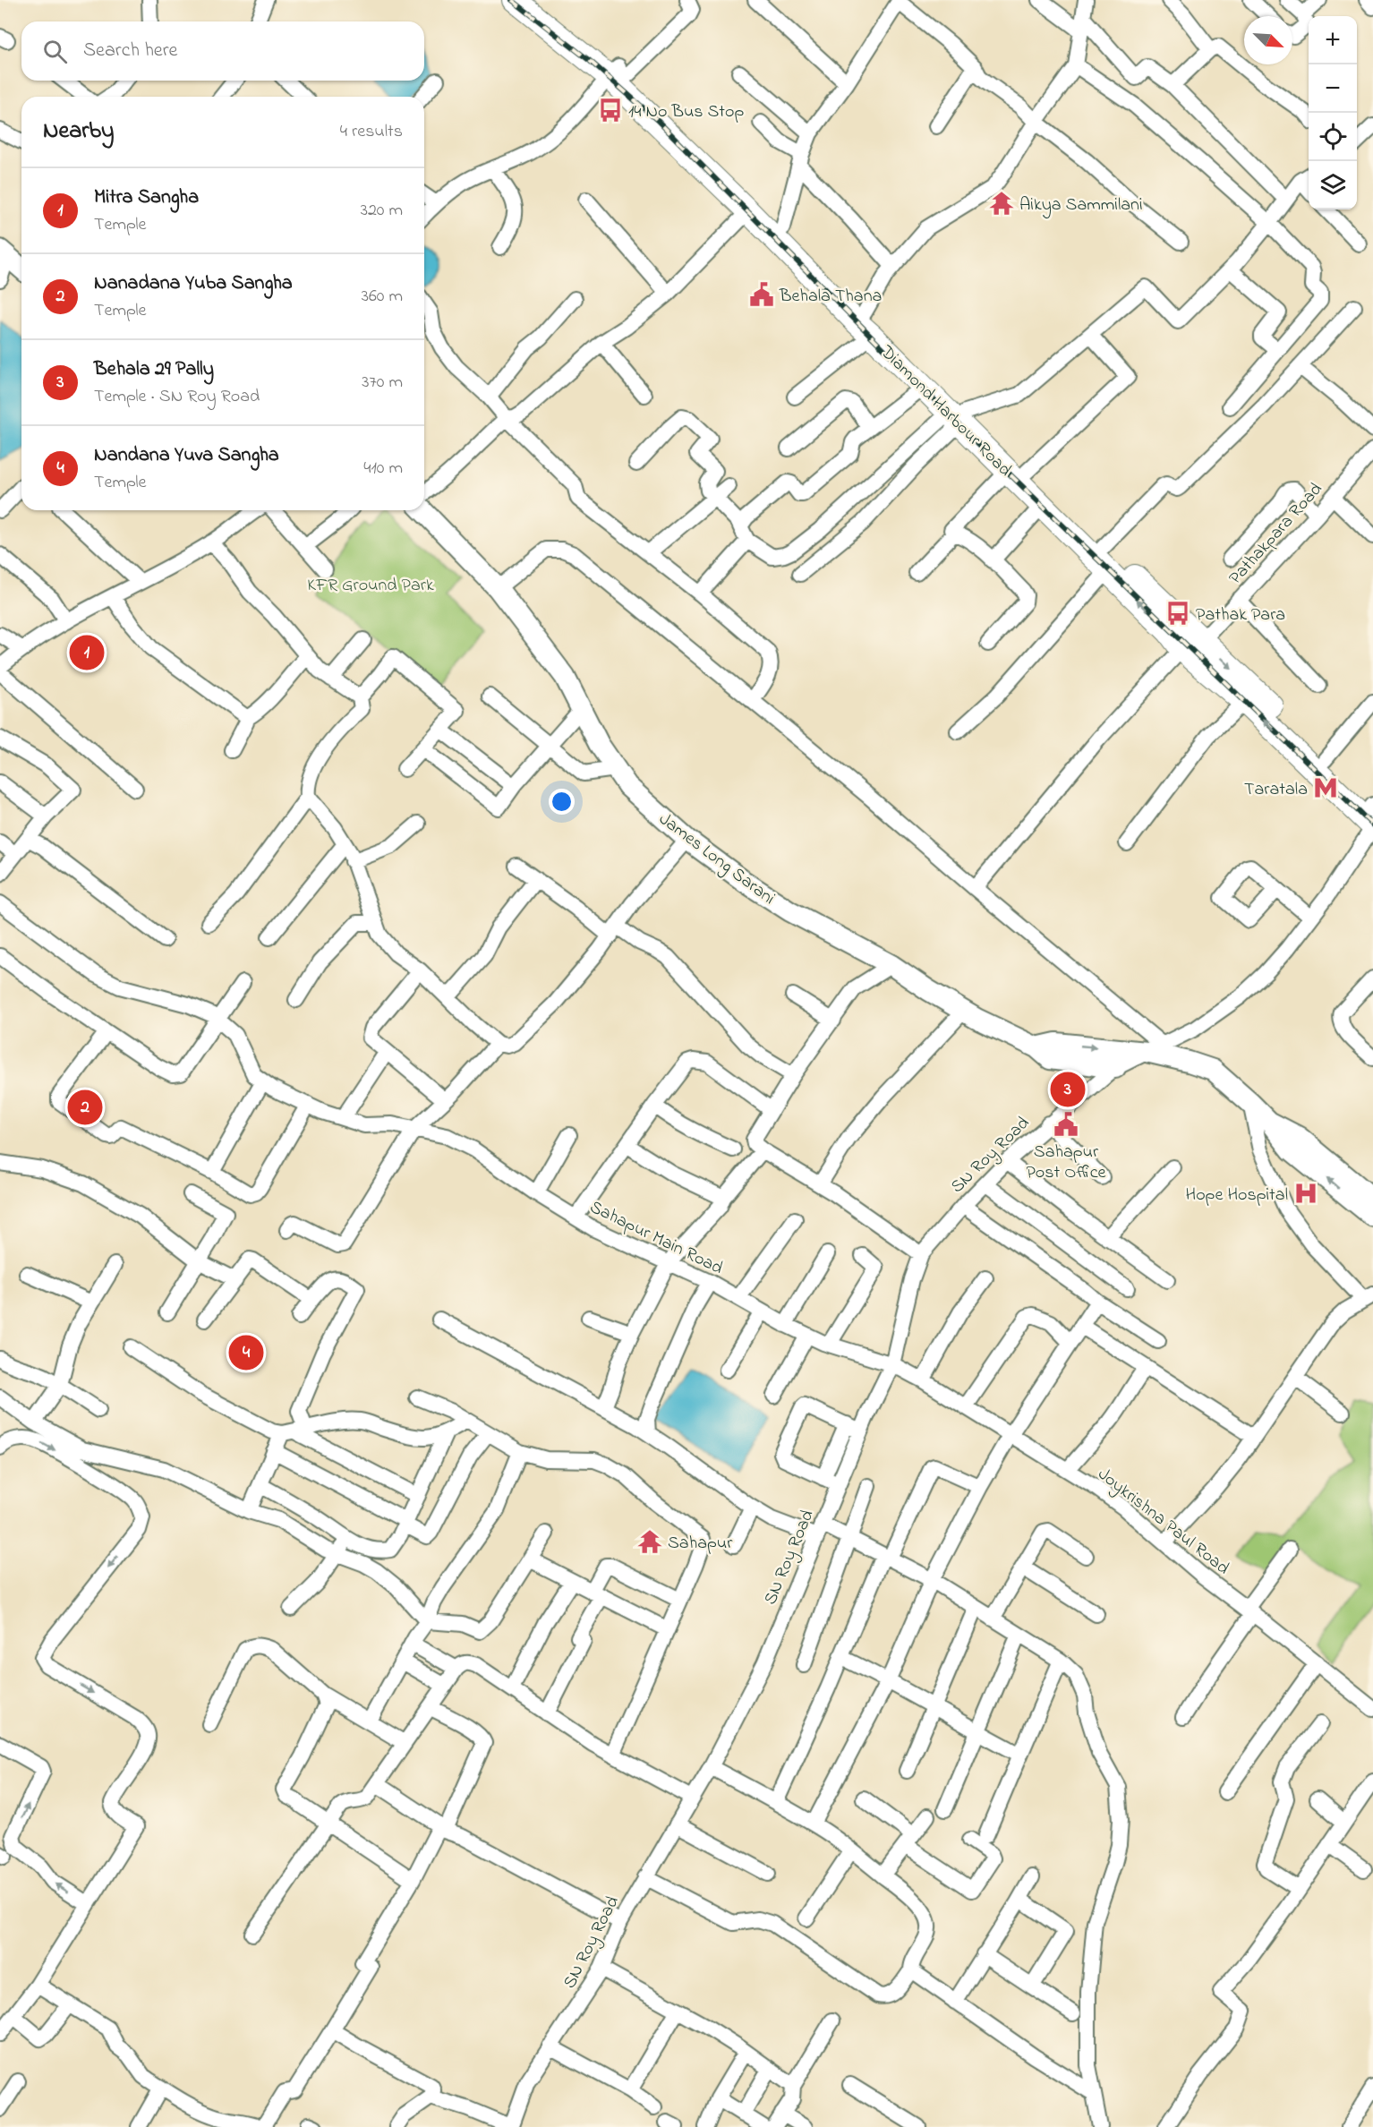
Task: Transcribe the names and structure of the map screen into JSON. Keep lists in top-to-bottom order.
{
  "streets": {
    "highway": ["Diamond Harbour Road"],
    "main road": ["James Long Sarani"],
    "street": [
      "Pathakpara Road",
      "SN Roy Road",
      "Sahapur Main Road",
      "Joykrishna Paul Road"
    ]
  },
  "crossings": [
    ["Diamond Harbour Road", "Pathakpara Road"],
    ["Diamond Harbour Road", "SN Roy Road"],
    ["James Long Sarani", "SN Roy Road"],
    ["SN Roy Road", "Sahapur Main Road"],
    ["SN Roy Road", "Joykrishna Paul Road"],
    ["Sahapur Main Road", "Joykrishna Paul Road"]
  ],
  "parks": ["KFR Ground Park"],
  "places": {
    "bus stop": ["14 No Bus Stop", "Pathak Para"],
    "temple": ["Aikya Sammilani", "Sahapur"],
    "public building": ["Behala Thana", "Sahapur Post Office"],
    "metro station": ["Taratala"],
    "hospital": ["Hope Hospital"]
  },
  "north": "bottom right",
  "page": {
    "map_buttons": ["+", "−"],
    "search": "Search here",
    "heading": ["Nearby", "4 results"],
    "list": [
      {
        "mark": "1",
        "name": "Mitra Sangha",
        "note": "Temple",
        "value": "320 m"
      },
      {
        "mark": "2",
        "name": "Nanadana Yuba Sangha",
        "note": "Temple",
        "value": "360 m"
      },
      {
        "mark": "3",
        "name": "Behala 29 Pally",
        "note": "Temple · SN Roy Road",
        "value": "370 m"
      },
      {
        "mark": "4",
        "name": "Nandana Yuva Sangha",
        "note": "Temple",
        "value": "410 m"
      }
    ],
    "pins": [
      "1",
      "3",
      "2",
      "4"
    ]
  }
}
